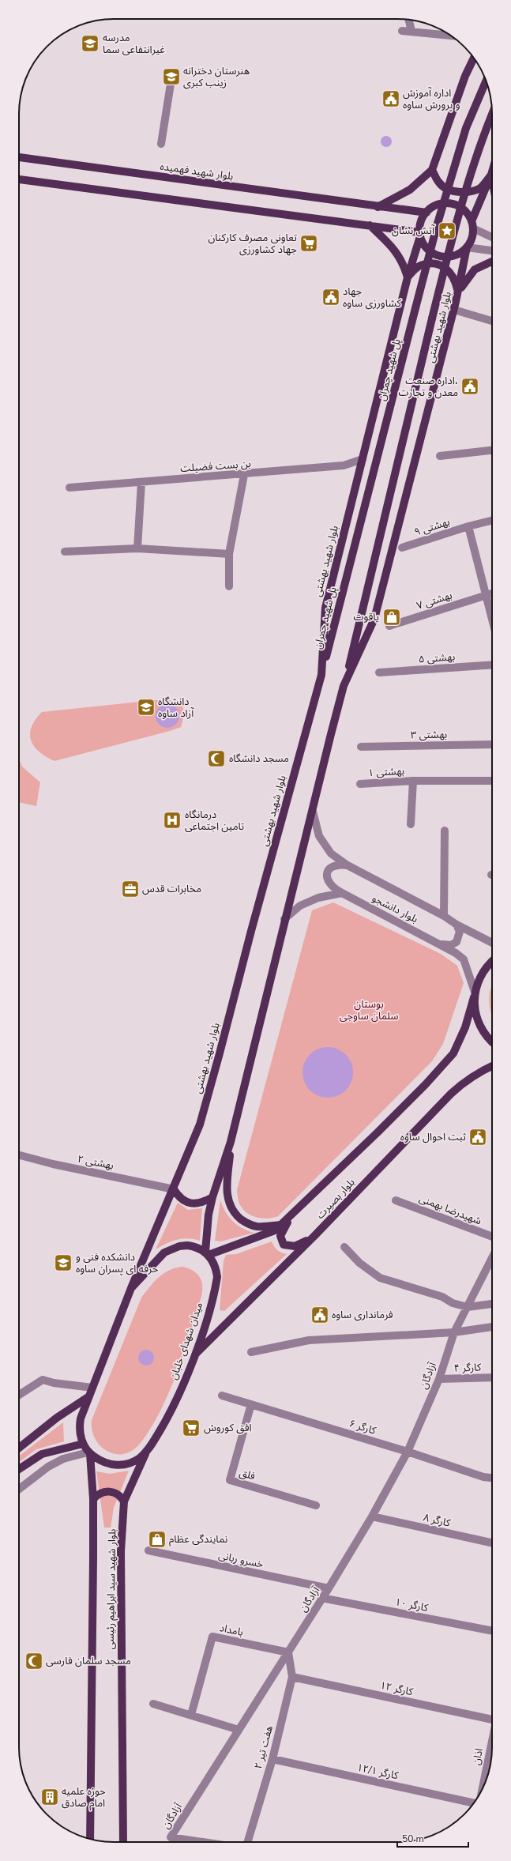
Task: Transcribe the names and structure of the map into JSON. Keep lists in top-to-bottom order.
{
  "streets": {
    "main road": [
      "بلوار شهید فهمیده",
      "بلوار شهید بهشتی",
      "پل شهید چمران",
      "بلوار بصیرت",
      "میدان شهدای خلبان",
      "بلوار شهید سید ابراهیم رئیسی"
    ],
    "street": [
      "بن بست فضیلت",
      "بهشتی ۹",
      "بهشتی ۷",
      "بهشتی ۵",
      "بهشتی ۳",
      "بهشتی ۱",
      "بلوار دانشجو",
      "بهشتی ۲",
      "شهیدرضا بهمنی",
      "کارگر ۴",
      "آزادگان",
      "کارگر ۶",
      "فلق",
      "کارگر ۸",
      "خسرو ربانی",
      "کارگر ۱۰",
      "بامداد",
      "کارگر ۱۲",
      "هفت تیر ۲",
      "اذان",
      "کارگر ۱۲/۱"
    ]
  },
  "crossings": [
    ["بلوار شهید فهمیده", "بلوار شهید بهشتی"],
    ["بلوار شهید بهشتی", "پل شهید چمران"],
    ["بلوار شهید بهشتی", "بن بست فضیلت"],
    ["بلوار شهید بهشتی", "بلوار دانشجو"],
    ["بلوار شهید بهشتی", "بهشتی ۲"],
    ["بلوار شهید بهشتی", "بلوار بصیرت"],
    ["بلوار شهید بهشتی", "میدان شهدای خلبان"],
    ["بلوار دانشجو", "بلوار بصیرت"],
    ["بلوار بصیرت", "میدان شهدای خلبان"],
    ["میدان شهدای خلبان", "بلوار شهید سید ابراهیم رئیسی"],
    ["کارگر ۴", "آزادگان"],
    ["آزادگان", "کارگر ۶"],
    ["آزادگان", "کارگر ۸"],
    ["آزادگان", "خسرو ربانی"],
    ["آزادگان", "کارگر ۱۰"],
    ["آزادگان", "بامداد"],
    ["آزادگان", "هفت تیر ۲"],
    ["کارگر ۶", "فلق"],
    ["بامداد", "هفت تیر ۲"],
    ["کارگر ۱۲", "هفت تیر ۲"],
    ["هفت تیر ۲", "کارگر ۱۲/۱"]
  ],
  "parks": ["بوستان سلمان ساوجی"],
  "places": {
    "school or university": [
      "مدرسه غیرانتفاعی سما",
      "هنرستان دخترانه زینب کبری",
      "دانشگاه آزاد ساوه",
      "دانشکده فنی و حرفه ای پسران ساوه"
    ],
    "public building": [
      "اداره آموزش و پرورش ساوه",
      "جهاد کشاورزی ساوه",
      "اداره صنعت، معدن و تجارت",
      "ثبت احوال ساوه",
      "فرمانداری ساوه"
    ],
    "place": ["آتش نشان"],
    "supermarket": ["تعاونی مصرف کارکنان جهاد کشاورزی", "افق کوروش"],
    "shop": ["یاقوت", "نمایندگی عظام"],
    "mosque": ["مسجد دانشگاه", "مسجد سلمان فارسی"],
    "hospital": ["درمانگاه تامین اجتماعی"],
    "office": ["مخابرات قدس"],
    "building": ["حوزه علمیه امام صادق"]
  },
  "scale_bar": "50 m"
}
